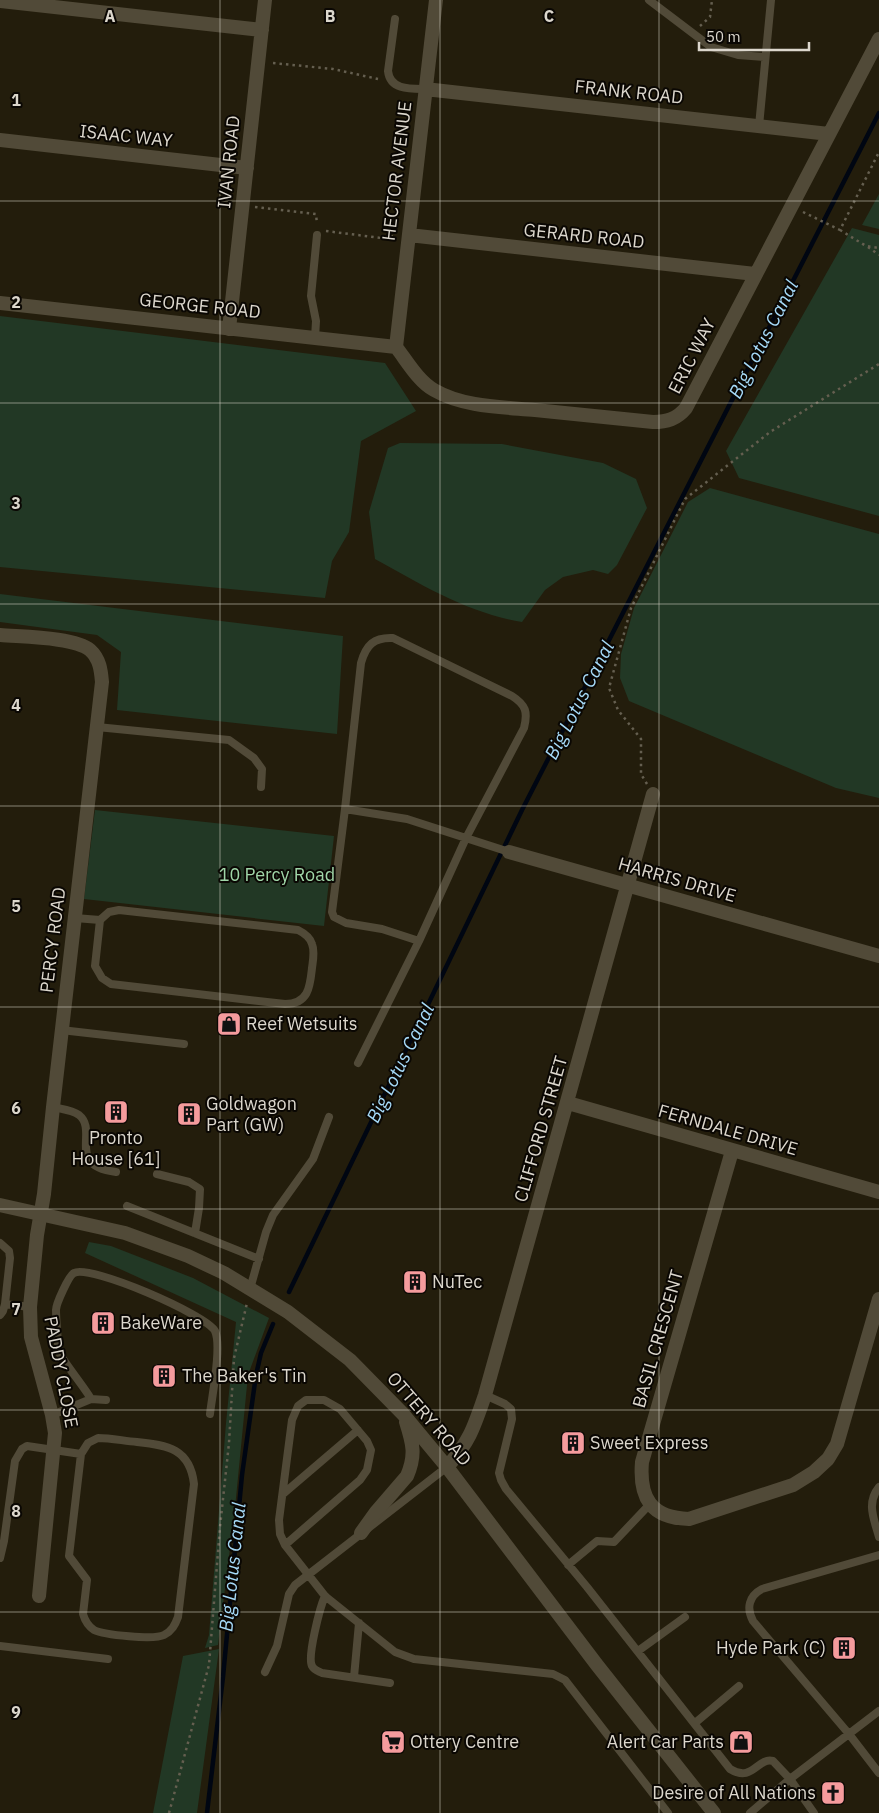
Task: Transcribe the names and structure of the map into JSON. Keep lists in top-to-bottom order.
{
  "streets": {
    "street": [
      "FRANK ROAD",
      "ISAAC WAY",
      "IVAN ROAD",
      "HECTOR AVENUE",
      "GERARD ROAD",
      "GEORGE ROAD",
      "ERIC WAY",
      "HARRIS DRIVE",
      "PERCY ROAD",
      "CLIFFORD STREET",
      "FERNDALE DRIVE",
      "BASIL CRESCENT",
      "PADDY CLOSE",
      "OTTERY ROAD"
    ]
  },
  "crossings": [
    ["FRANK ROAD", "HECTOR AVENUE"],
    ["FRANK ROAD", "ERIC WAY"],
    ["ISAAC WAY", "IVAN ROAD"],
    ["IVAN ROAD", "GEORGE ROAD"],
    ["HECTOR AVENUE", "GERARD ROAD"],
    ["HECTOR AVENUE", "GEORGE ROAD"],
    ["HECTOR AVENUE", "ERIC WAY"],
    ["GERARD ROAD", "ERIC WAY"],
    ["GEORGE ROAD", "ERIC WAY"],
    ["HARRIS DRIVE", "CLIFFORD STREET"],
    ["PERCY ROAD", "PADDY CLOSE"],
    ["PERCY ROAD", "OTTERY ROAD"],
    ["CLIFFORD STREET", "FERNDALE DRIVE"],
    ["CLIFFORD STREET", "OTTERY ROAD"],
    ["FERNDALE DRIVE", "BASIL CRESCENT"],
    ["PADDY CLOSE", "OTTERY ROAD"]
  ],
  "water": ["Big Lotus Canal"],
  "parks": ["10 Percy Road"],
  "places": {
    "shop": ["Reef Wetsuits", "Alert Car Parts"],
    "building": [
      "Pronto House [61]",
      "Goldwagon Part (GW)",
      "NuTec",
      "BakeWare",
      "The Baker's Tin",
      "Sweet Express",
      "Hyde Park (C)"
    ],
    "supermarket": ["Ottery Centre"],
    "church": ["Desire of All Nations"]
  },
  "scale_bar": "50 m",
  "grid": {
    "columns": ["A", "B", "C"],
    "rows": [
      "1",
      "2",
      "3",
      "4",
      "5",
      "6",
      "7",
      "8",
      "9"
    ]
  }
}
